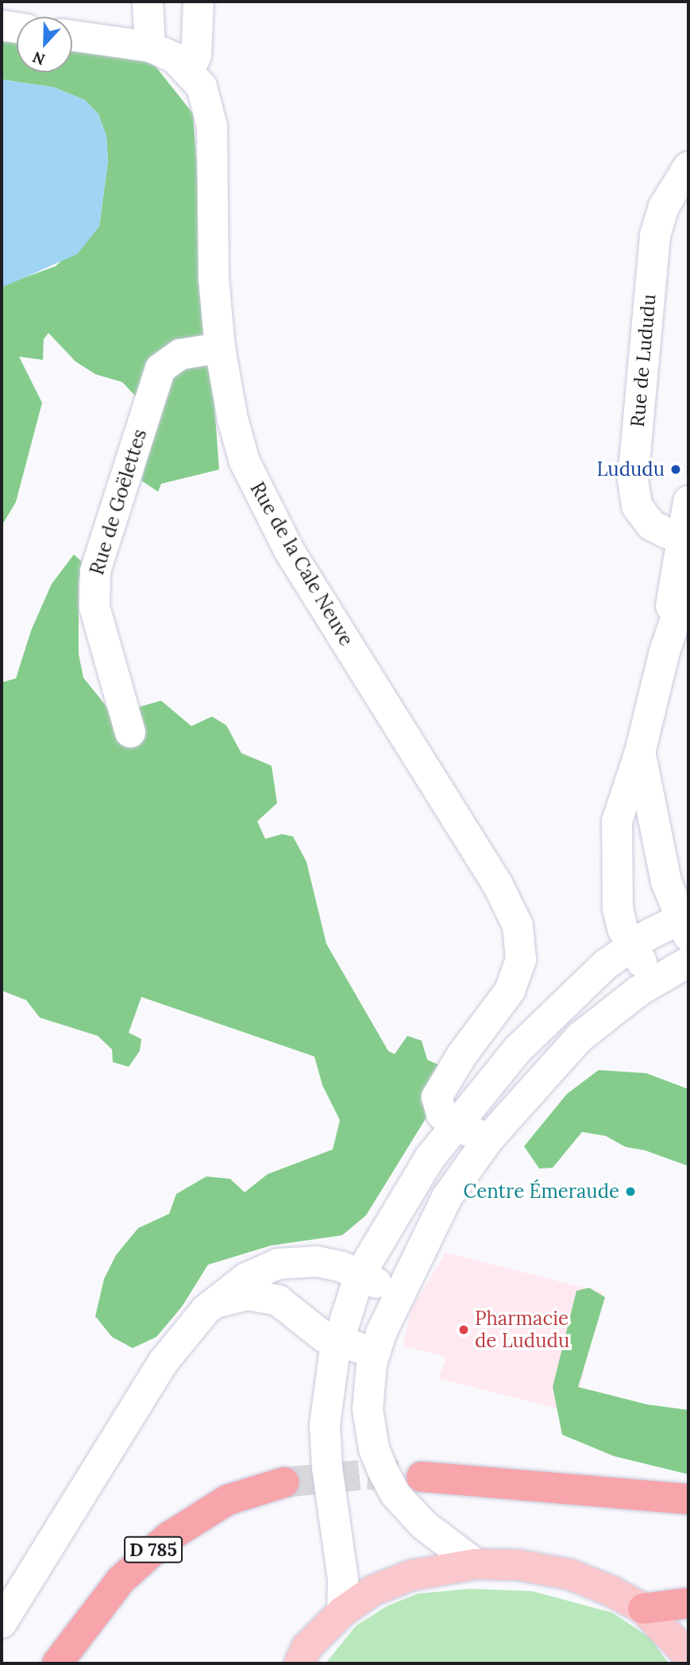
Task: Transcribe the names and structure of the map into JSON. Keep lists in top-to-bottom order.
{
  "streets": {
    "highway": ["D 785"],
    "street": ["Rue de Lududu", "Rue de Goëlettes", "Rue de la Cale Neuve"]
  },
  "crossings": [
    ["Rue de Goëlettes", "Rue de la Cale Neuve"]
  ],
  "places": ["Lududu", "Centre Émeraude", "Pharmacie de Lududu"],
  "north": "bottom"
}
